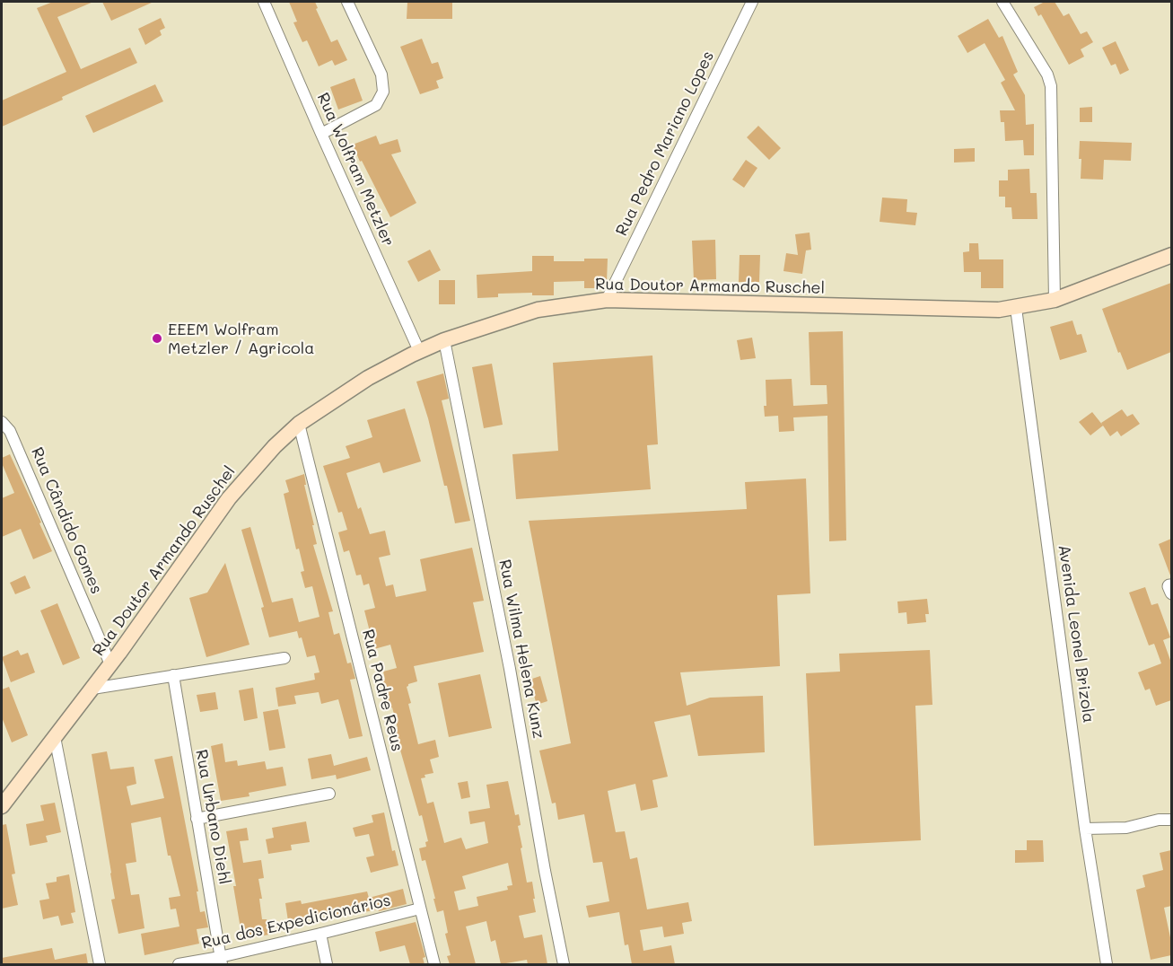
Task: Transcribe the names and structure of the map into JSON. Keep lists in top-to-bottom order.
{
  "streets": {
    "main road": ["Rua Doutor Armando Ruschel"],
    "street": [
      "Rua Pedro Mariano Lopes",
      "Rua Wolfram Metzler",
      "Rua Cândido Gomes",
      "Avenida Leonel Brizola",
      "Rua Wilma Helena Kunz",
      "Rua Padre Reus",
      "Rua Urbano Diehl",
      "Rua dos Expedicionários"
    ]
  },
  "crossings": [
    ["Rua Pedro Mariano Lopes", "Rua Doutor Armando Ruschel"],
    ["Rua Wolfram Metzler", "Rua Doutor Armando Ruschel"],
    ["Rua Doutor Armando Ruschel", "Rua Cândido Gomes"],
    ["Rua Doutor Armando Ruschel", "Avenida Leonel Brizola"],
    ["Rua Doutor Armando Ruschel", "Rua Wilma Helena Kunz"],
    ["Rua Doutor Armando Ruschel", "Rua Padre Reus"],
    ["Rua Padre Reus", "Rua dos Expedicionários"],
    ["Rua Urbano Diehl", "Rua dos Expedicionários"]
  ],
  "places": ["EEEM Wolfram Metzler / Agricola"]
}
